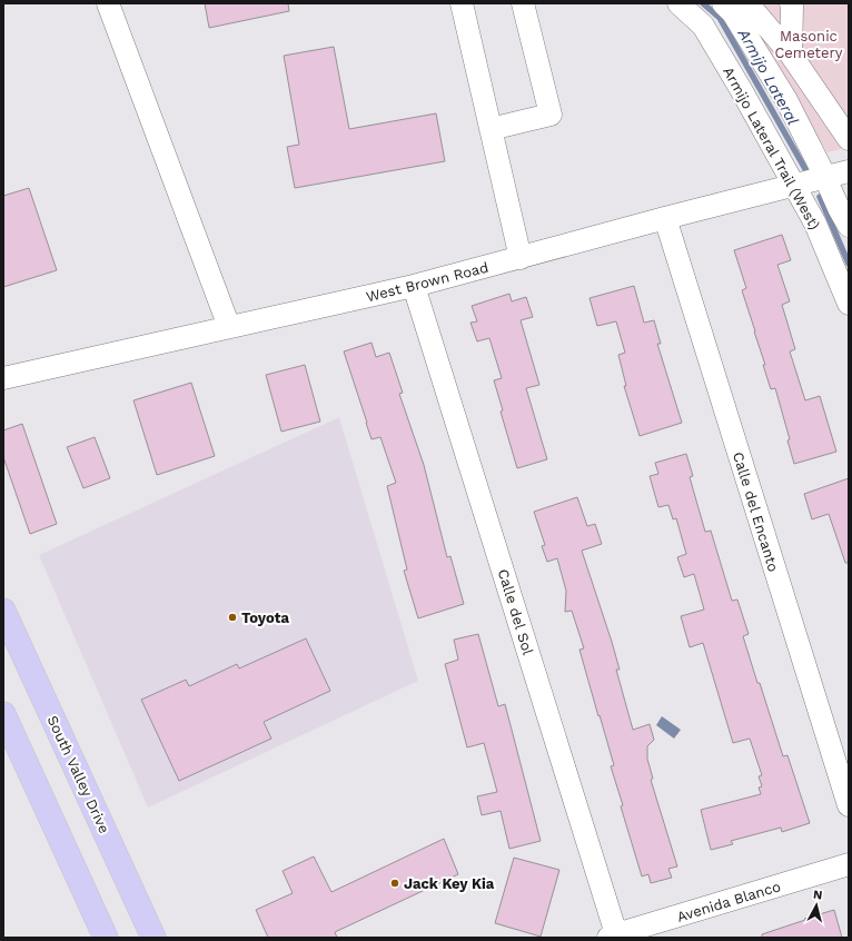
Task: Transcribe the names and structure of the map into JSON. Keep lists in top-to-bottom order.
{
  "streets": {
    "main road": ["South Valley Drive"],
    "street": [
      "Armijo Lateral Trail (West)",
      "West Brown Road",
      "Calle del Encanto",
      "Calle del Sol",
      "Avenida Blanco"
    ]
  },
  "crossings": [
    ["Armijo Lateral Trail (West)", "West Brown Road"],
    ["West Brown Road", "Calle del Encanto"],
    ["West Brown Road", "Calle del Sol"],
    ["Calle del Sol", "Avenida Blanco"]
  ],
  "water": ["Armijo Lateral"],
  "parks": ["Masonic Cemetery"],
  "places": ["Toyota", "Jack Key Kia"],
  "north": "top"
}
